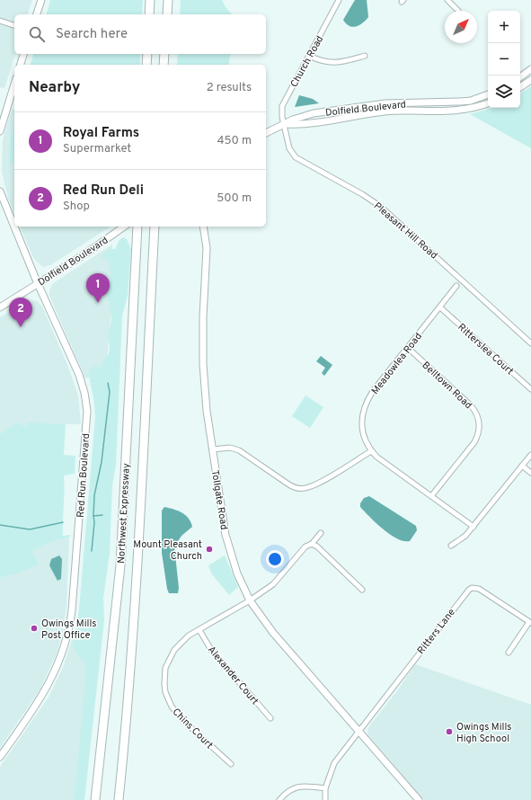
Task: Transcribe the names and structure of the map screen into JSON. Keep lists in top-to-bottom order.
{
  "streets": {
    "highway": ["Northwest Expressway"],
    "main road": ["Dolfield Boulevard", "Red Run Boulevard", "Tollgate Road"],
    "street": [
      "Church Road",
      "Pleasant Hill Road",
      "Ritterslea Court",
      "Meadowlea Road",
      "Belltown Road",
      "Ritters Lane",
      "Alexander Court",
      "Chins Court"
    ]
  },
  "crossings": [
    ["Church Road", "Dolfield Boulevard"],
    ["Church Road", "Pleasant Hill Road"],
    ["Dolfield Boulevard", "Pleasant Hill Road"],
    ["Dolfield Boulevard", "Red Run Boulevard"],
    ["Ritterslea Court", "Meadowlea Road"],
    ["Meadowlea Road", "Belltown Road"],
    ["Tollgate Road", "Ritters Lane"],
    ["Tollgate Road", "Chins Court"],
    ["Alexander Court", "Chins Court"]
  ],
  "places": ["Mount Pleasant Church", "Owings Mills Post Office", "Owings Mills High School"],
  "north": "top right",
  "page": {
    "map_buttons": ["+", "−"],
    "search": "Search here",
    "heading": ["Nearby", "2 results"],
    "list": [
      {
        "mark": "1",
        "name": "Royal Farms",
        "note": "Supermarket",
        "value": "450 m"
      },
      {
        "mark": "2",
        "name": "Red Run Deli",
        "note": "Shop",
        "value": "500 m"
      }
    ],
    "pins": ["1", "2"]
  }
}
